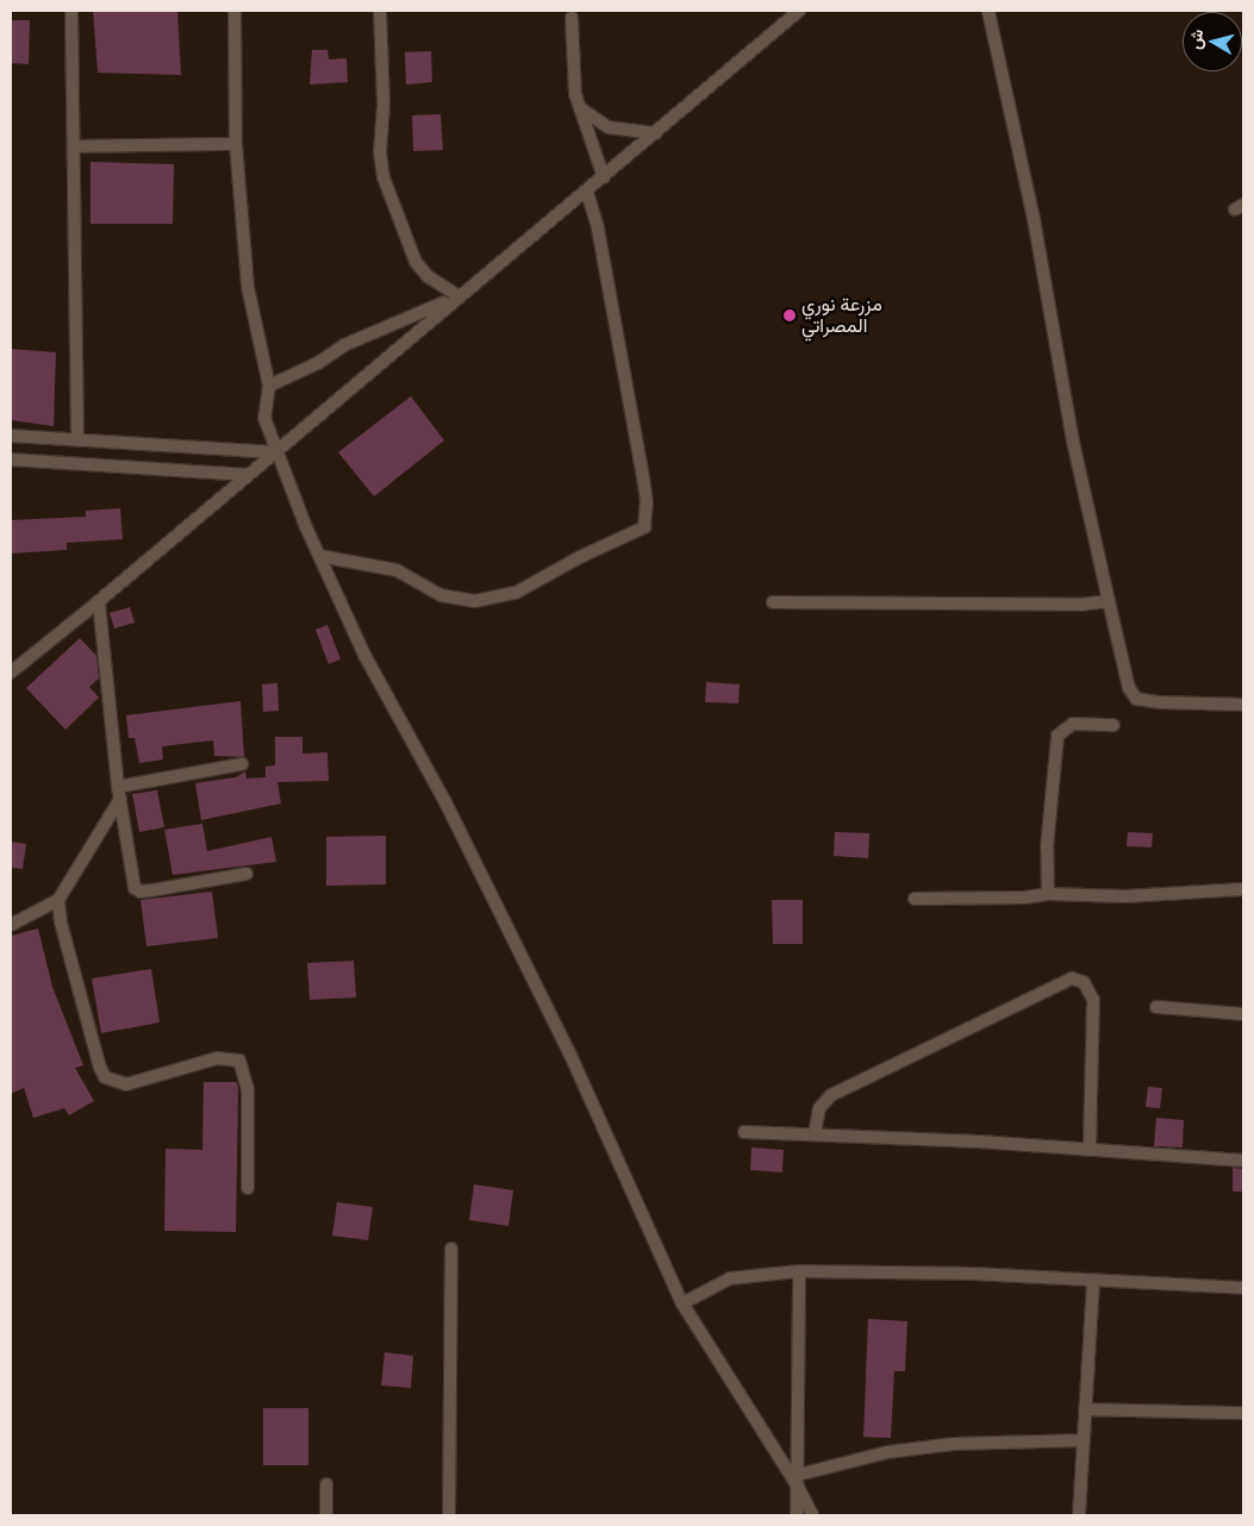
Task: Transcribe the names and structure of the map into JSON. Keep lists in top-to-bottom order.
{
  "places": ["مزرعة نوري المصراتي"],
  "north": "left"
}
